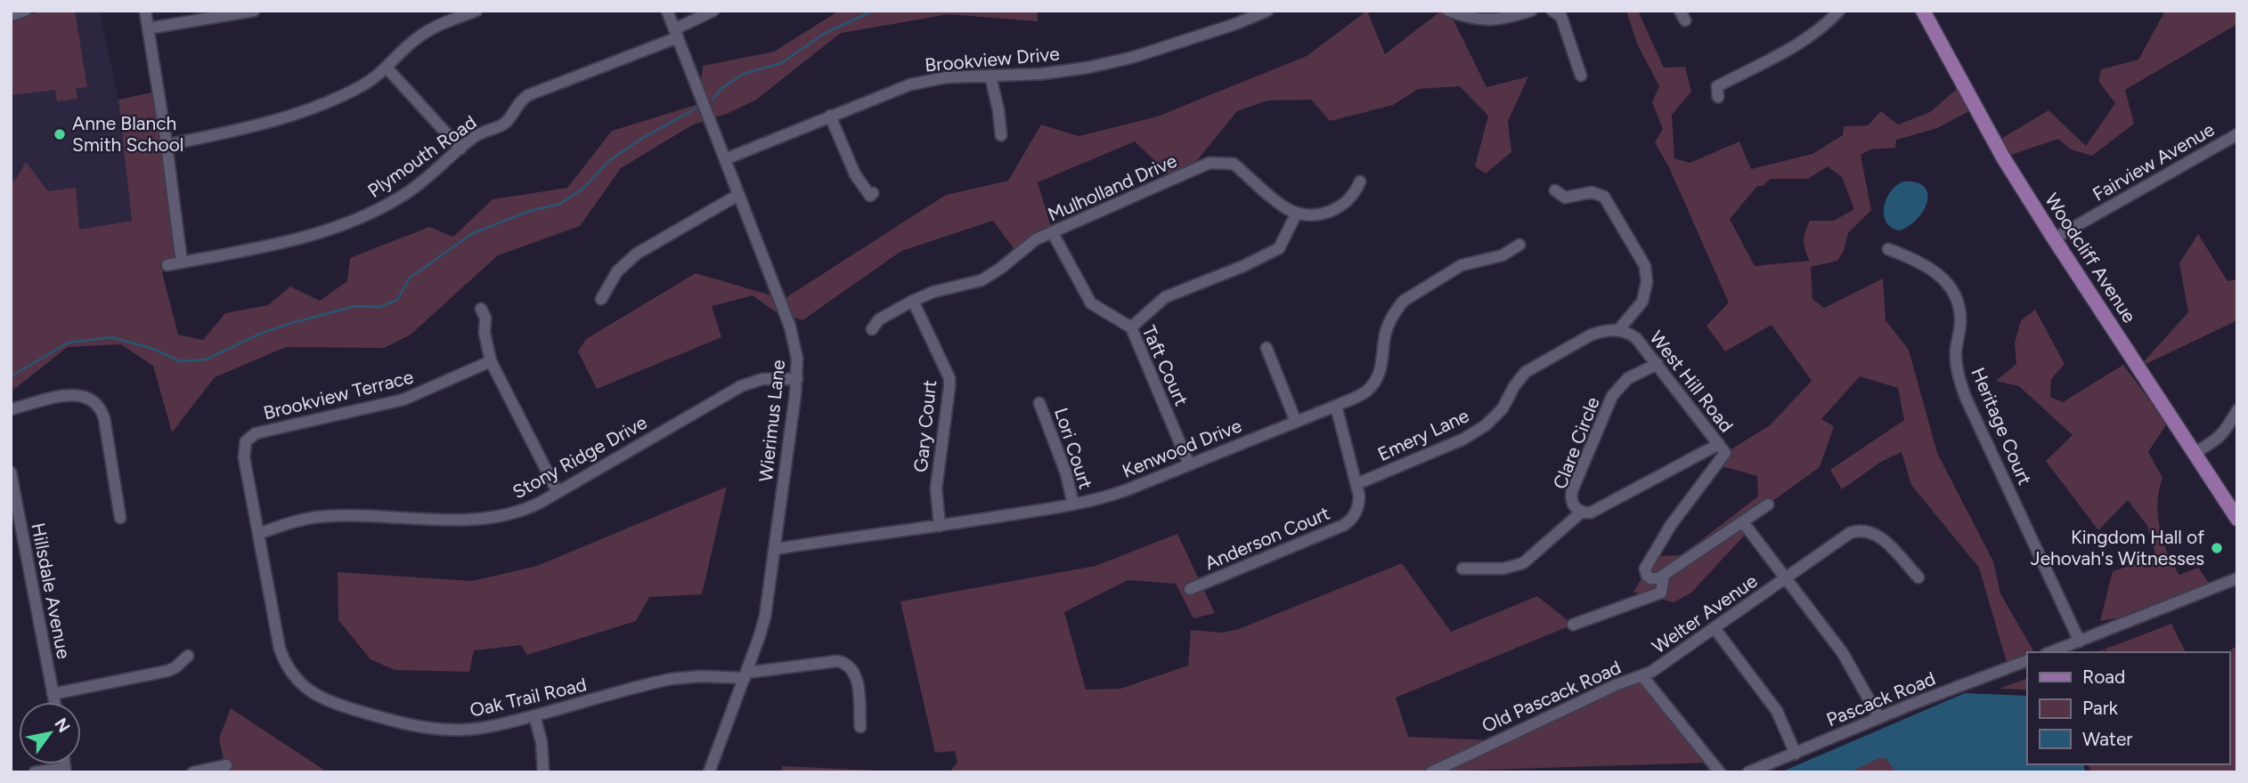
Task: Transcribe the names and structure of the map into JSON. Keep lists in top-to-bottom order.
{
  "streets": {
    "main road": ["Woodcliff Avenue"],
    "street": [
      "Brookview Drive",
      "Plymouth Road",
      "Fairview Avenue",
      "Mulholland Drive",
      "Taft Court",
      "West Hill Road",
      "Brookview Terrace",
      "Wierimus Lane",
      "Gary Court",
      "Heritage Court",
      "Emery Lane",
      "Clare Circle",
      "Lori Court",
      "Kenwood Drive",
      "Stony Ridge Drive",
      "Anderson Court",
      "Hillsdale Avenue",
      "Welter Avenue",
      "Old Pascack Road",
      "Oak Trail Road",
      "Pascack Road"
    ]
  },
  "crossings": [
    ["Brookview Drive", "Wierimus Lane"],
    ["Plymouth Road", "Wierimus Lane"],
    ["Fairview Avenue", "Woodcliff Avenue"],
    ["Mulholland Drive", "Taft Court"],
    ["Mulholland Drive", "Gary Court"],
    ["Taft Court", "Kenwood Drive"],
    ["West Hill Road", "Emery Lane"],
    ["West Hill Road", "Clare Circle"],
    ["Brookview Terrace", "Oak Trail Road"],
    ["Wierimus Lane", "Kenwood Drive"],
    ["Wierimus Lane", "Stony Ridge Drive"],
    ["Wierimus Lane", "Oak Trail Road"],
    ["Gary Court", "Kenwood Drive"],
    ["Emery Lane", "Anderson Court"],
    ["Lori Court", "Kenwood Drive"],
    ["Kenwood Drive", "Anderson Court"],
    ["Stony Ridge Drive", "Oak Trail Road"],
    ["Welter Avenue", "Old Pascack Road"]
  ],
  "places": ["Anne Blanch Smith School", "Kingdom Hall of Jehovah's Witnesses"],
  "legend": ["Road", "Park", "Water"],
  "north": "top right"
}
